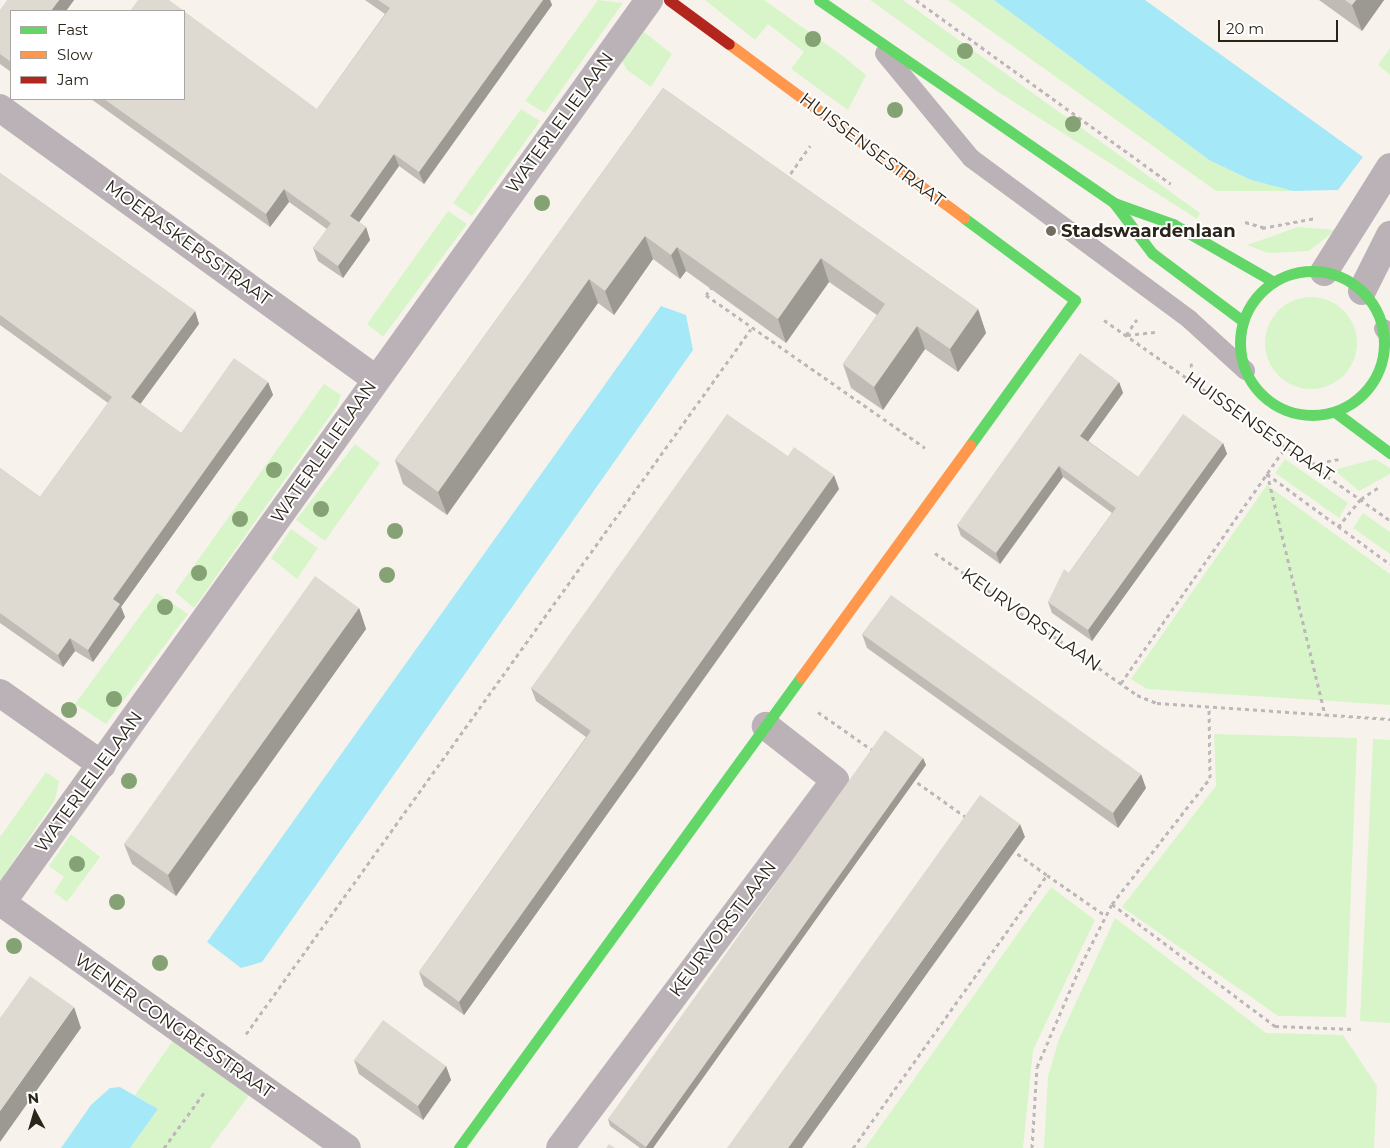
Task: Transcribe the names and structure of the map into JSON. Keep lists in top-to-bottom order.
{
  "streets": {
    "street": [
      "WATERLELIELAAN",
      "HUISSENSESTRAAT",
      "MOERASKERSSTRAAT",
      "KEURVORSTLAAN",
      "WENER CONGRESSTRAAT"
    ]
  },
  "crossings": [
    ["WATERLELIELAAN", "MOERASKERSSTRAAT"],
    ["WATERLELIELAAN", "WENER CONGRESSTRAAT"]
  ],
  "places": ["Stadswaardenlaan"],
  "legend": ["Fast", "Slow", "Jam"],
  "scale_bar": "20 m",
  "north": "top"
}
